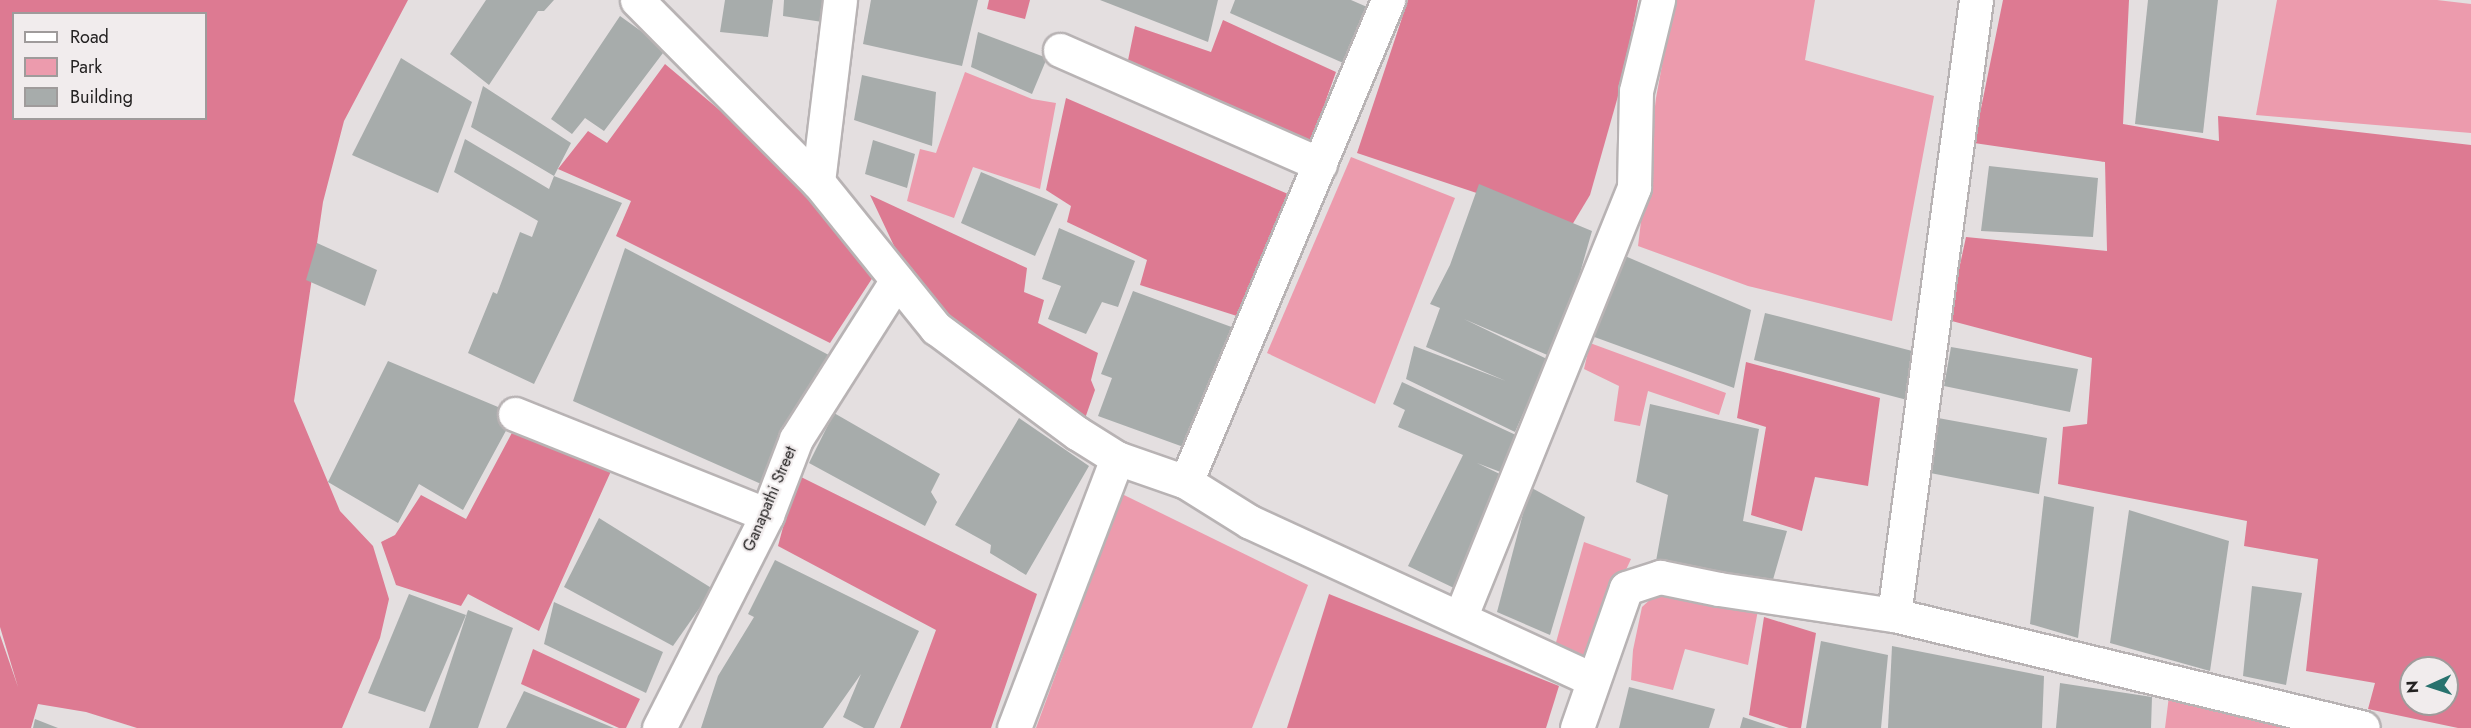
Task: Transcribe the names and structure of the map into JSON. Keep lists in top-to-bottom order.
{
  "streets": {
    "street": ["Ganapathi Street"]
  },
  "legend": ["Road", "Park", "Building"],
  "north": "left"
}
